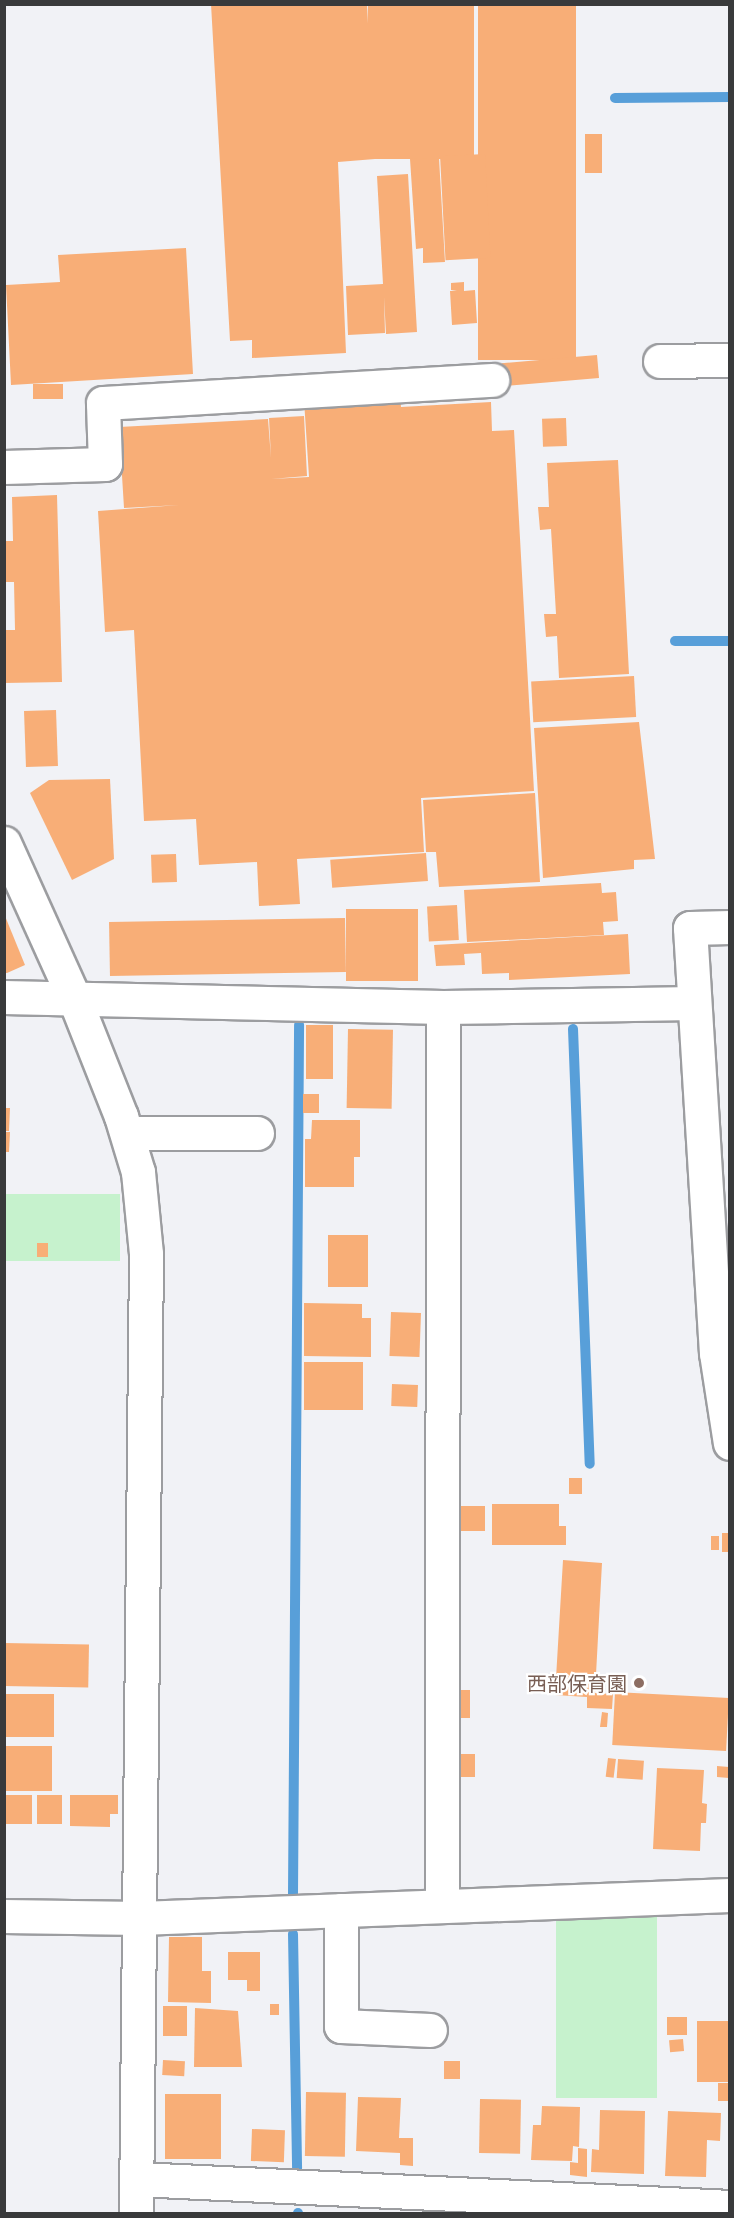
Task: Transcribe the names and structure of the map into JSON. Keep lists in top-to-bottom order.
{
  "places": ["西部保育園"]
}
